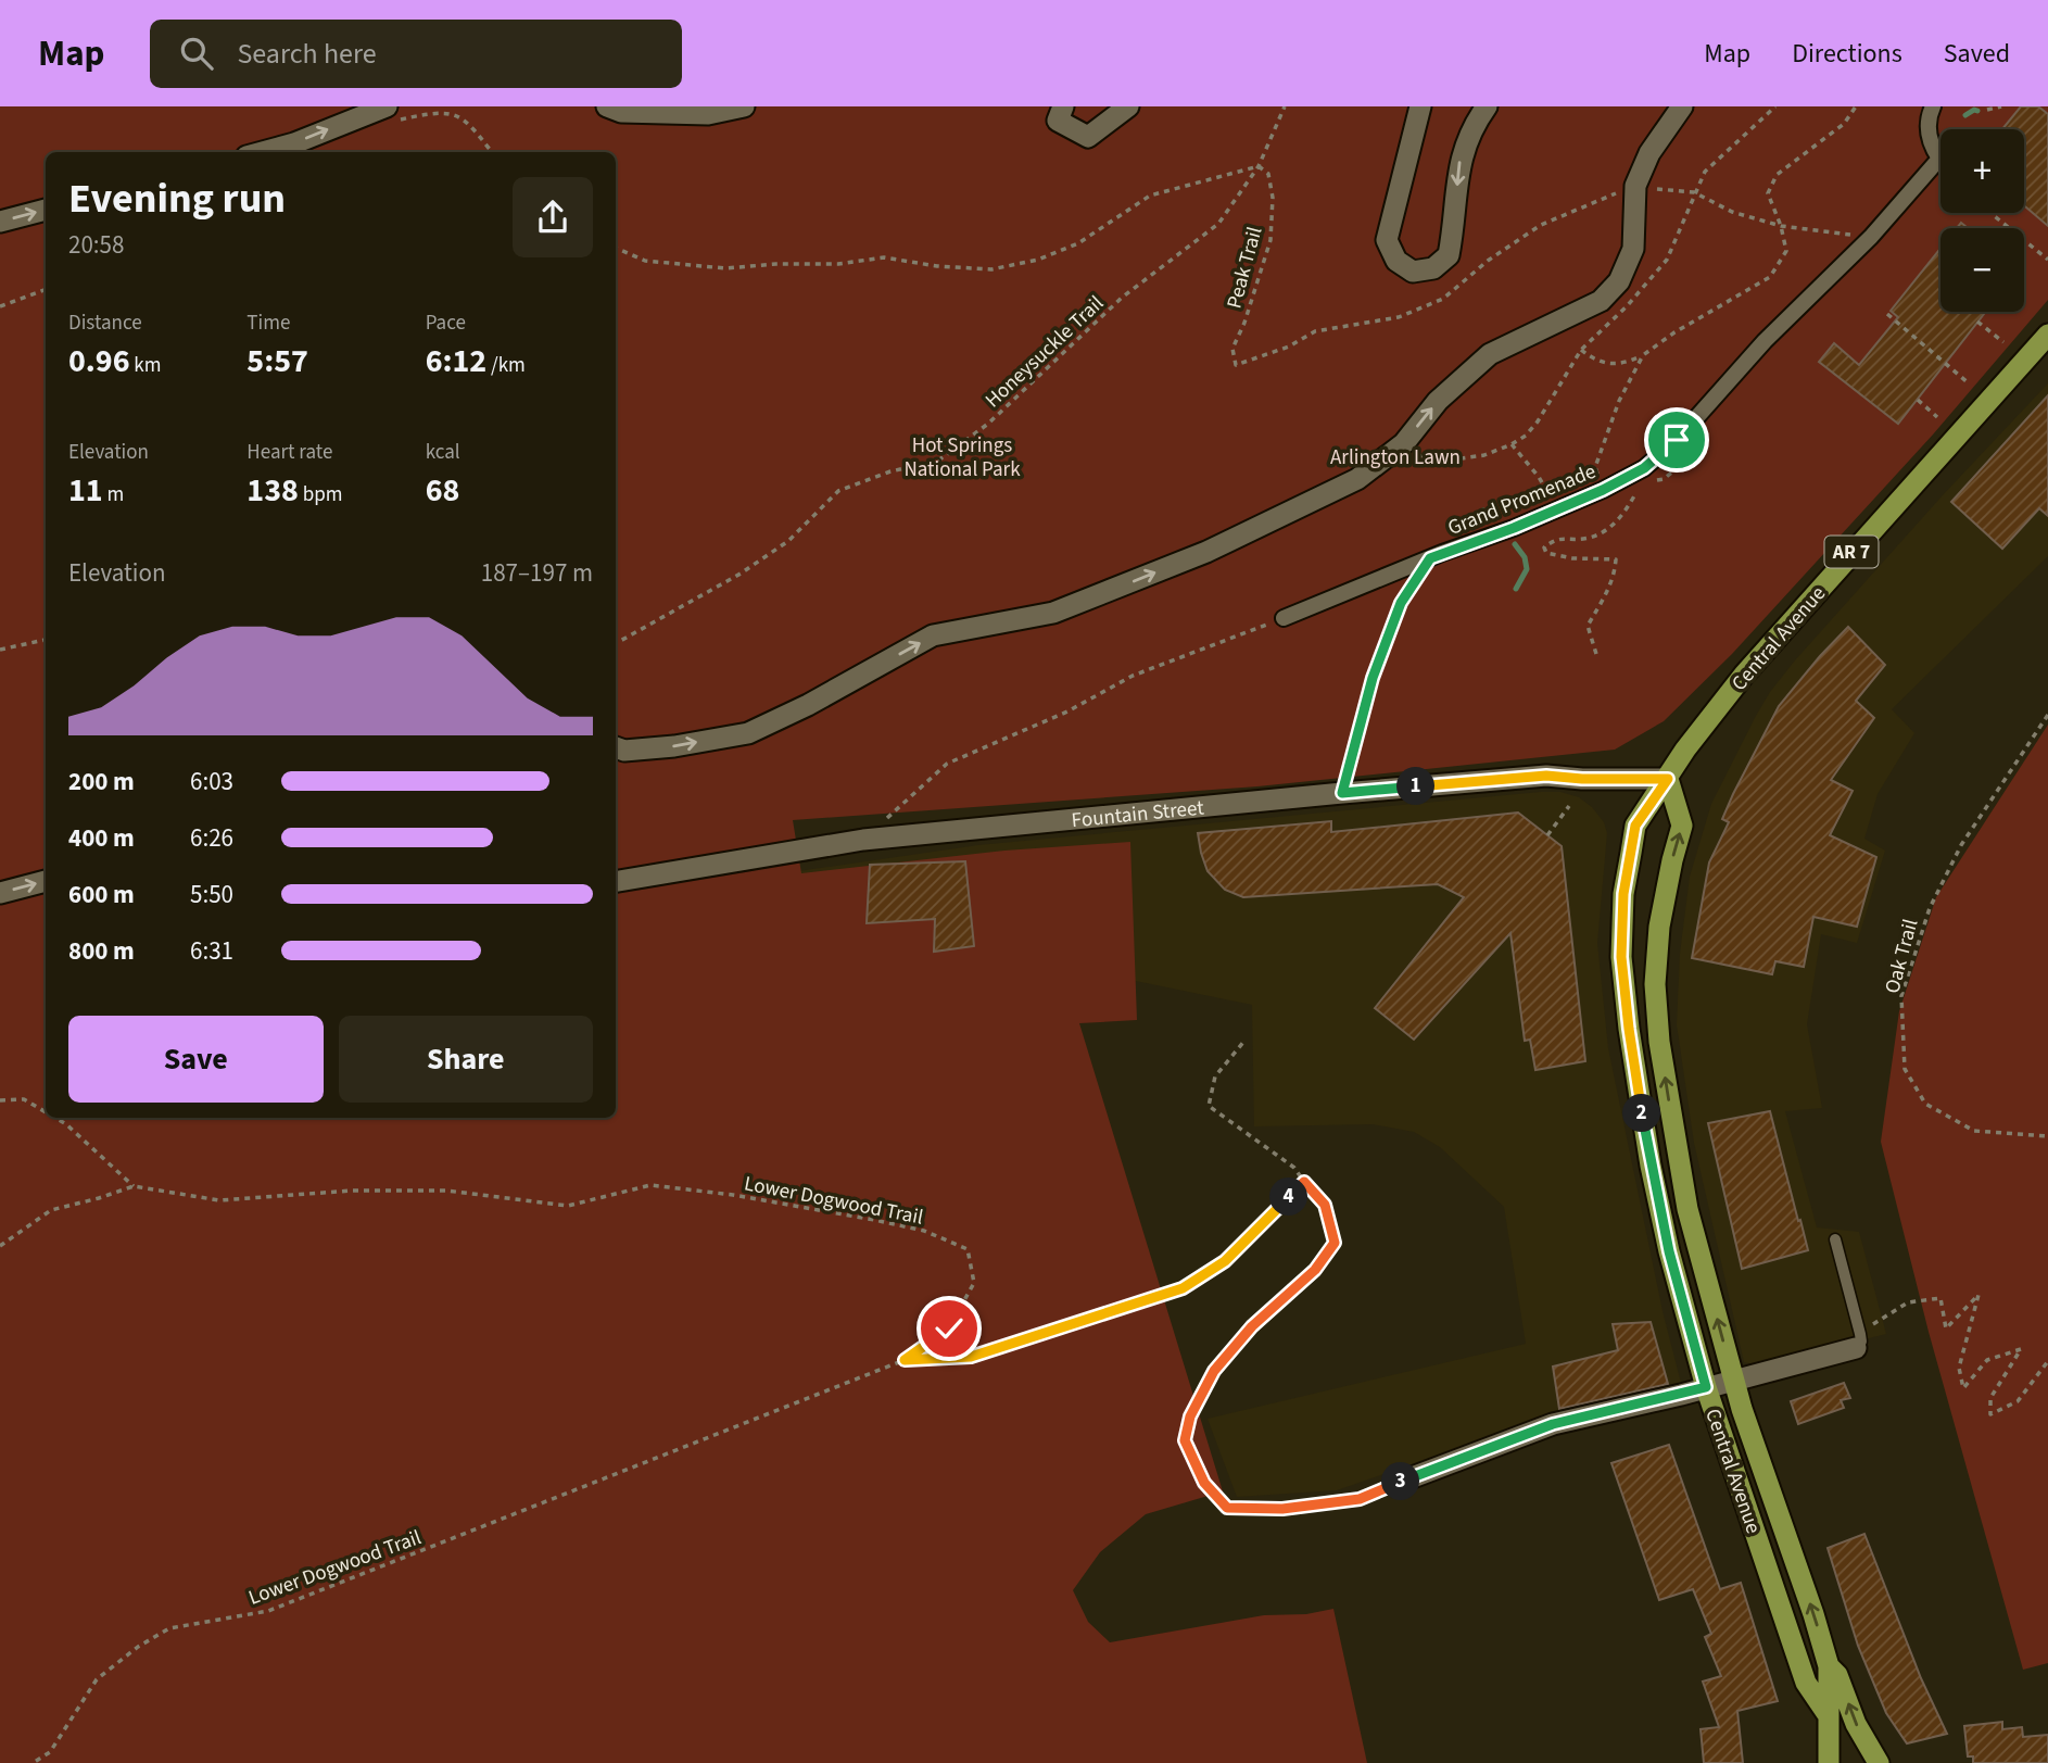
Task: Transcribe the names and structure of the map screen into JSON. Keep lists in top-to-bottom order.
{
  "streets": {
    "main road": ["AR 7", "Central Avenue"],
    "street": ["Grand Promenade", "Fountain Street"],
    "path": [
      "Peak Trail",
      "Honeysuckle Trail",
      "Oak Trail",
      "Lower Dogwood Trail"
    ]
  },
  "crossings": [
    ["Peak Trail", "Honeysuckle Trail"],
    ["Peak Trail", "Grand Promenade"],
    ["Central Avenue", "Fountain Street"]
  ],
  "parks": ["Hot Springs National Park", "Arlington Lawn"],
  "page": {
    "header": "Map",
    "search": "Search here",
    "nav": ["Map", "Directions", "Saved"],
    "map_buttons": ["+", "−"],
    "heading": ["Evening run", "20:58"],
    "stats": [
      ["Distance", "0.96 km"],
      ["Time", "5:57"],
      ["Pace", "6:12 /km"],
      ["Elevation", "11 m"],
      ["Heart rate", "138 bpm"],
      ["kcal", "68"]
    ],
    "chart": ["Elevation", "187–197 m"],
    "list": [
      {
        "name": "200 m",
        "note": "6:03"
      },
      {
        "name": "400 m",
        "note": "6:26"
      },
      {
        "name": "600 m",
        "note": "5:50"
      },
      {
        "name": "800 m",
        "note": "6:31"
      }
    ],
    "pins": [
      "1",
      "2",
      "4",
      "3"
    ],
    "buttons": ["Save", "Share"]
  }
}
